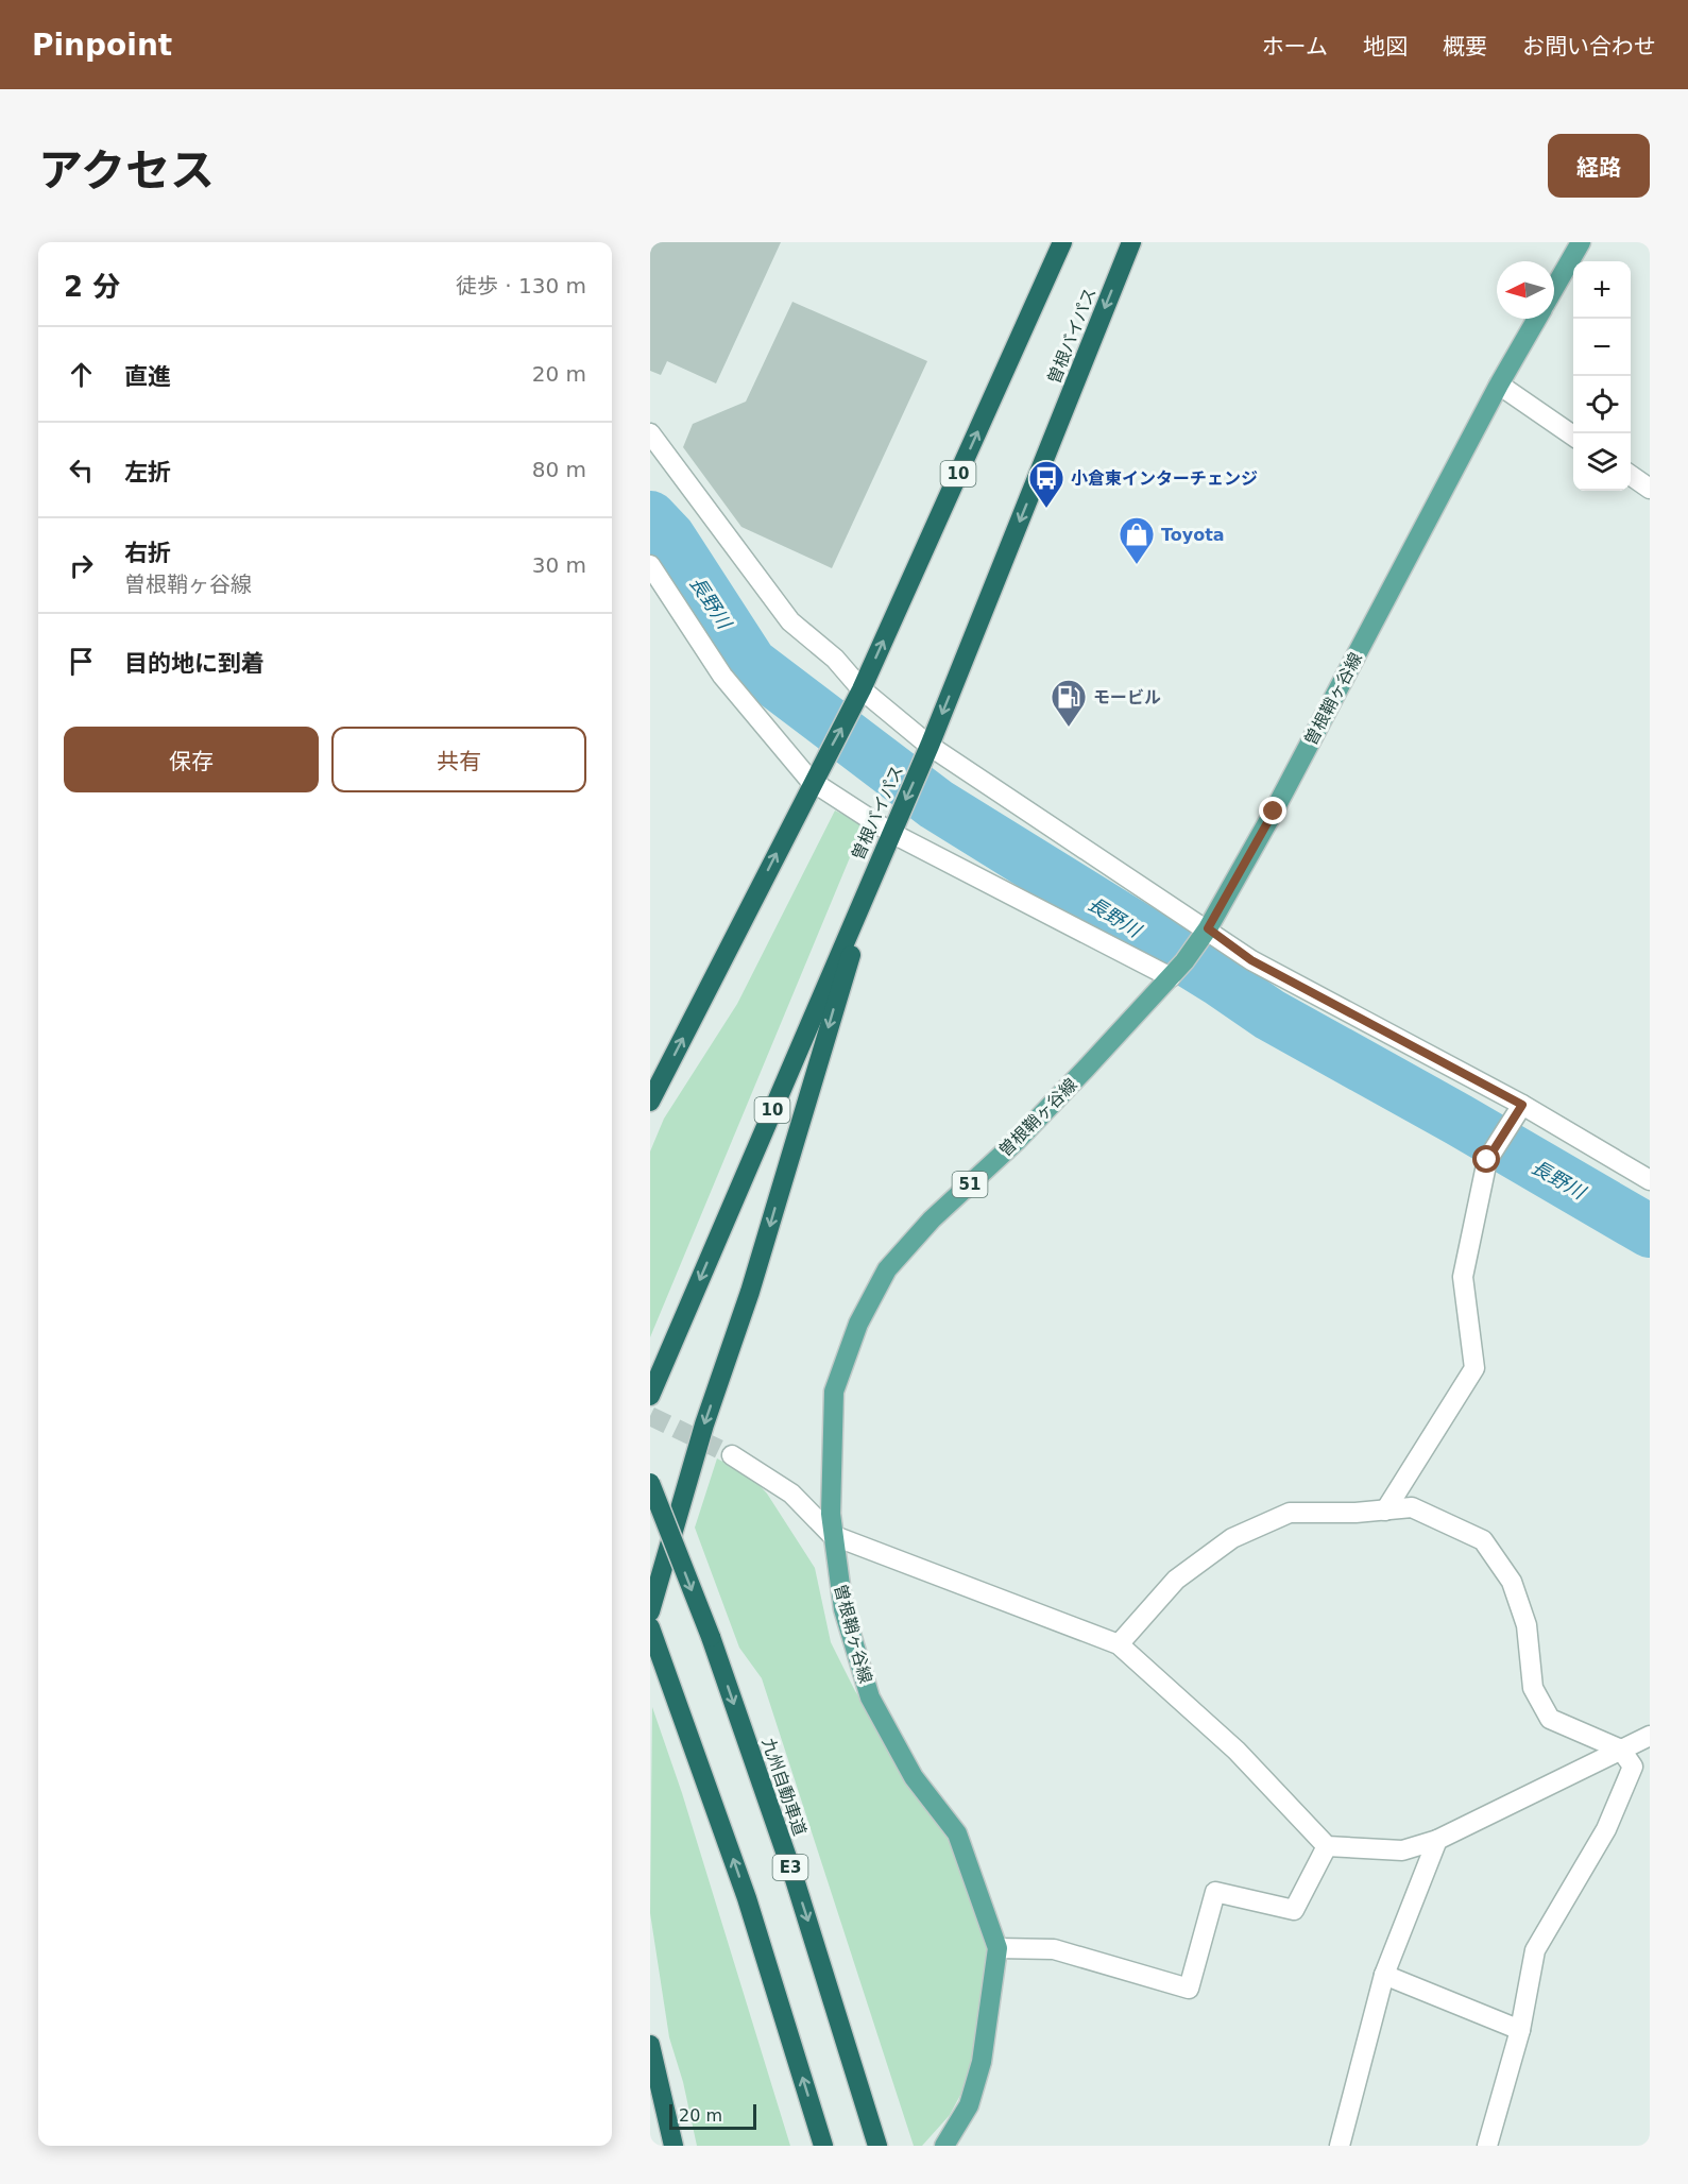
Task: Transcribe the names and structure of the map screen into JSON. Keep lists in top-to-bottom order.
{
  "streets": {
    "highway": [
      "曽根バイパス",
      "10",
      "九州自動車道",
      "E3"
    ],
    "main road": ["曽根鞘ヶ谷線", "51"]
  },
  "water": ["長野川"],
  "places": {
    "bus stop": ["小倉東インターチェンジ"],
    "shop": ["Toyota"],
    "fuel station": ["モービル"]
  },
  "scale_bar": "20 m",
  "north": "left",
  "page": {
    "header": "Pinpoint",
    "nav": [
      "ホーム",
      "地図",
      "概要",
      "お問い合わせ"
    ],
    "title": "アクセス",
    "buttons": [
      "経路",
      ["保存", "共有"]
    ],
    "heading": ["2 分", "徒歩 · 130 m"],
    "map_buttons": ["+", "−"],
    "list": [
      ["直進", "20 m"],
      ["左折", "80 m"],
      ["右折", "曽根鞘ヶ谷線", "30 m"],
      "目的地に到着"
    ],
    "scale": "20 m"
  }
}
